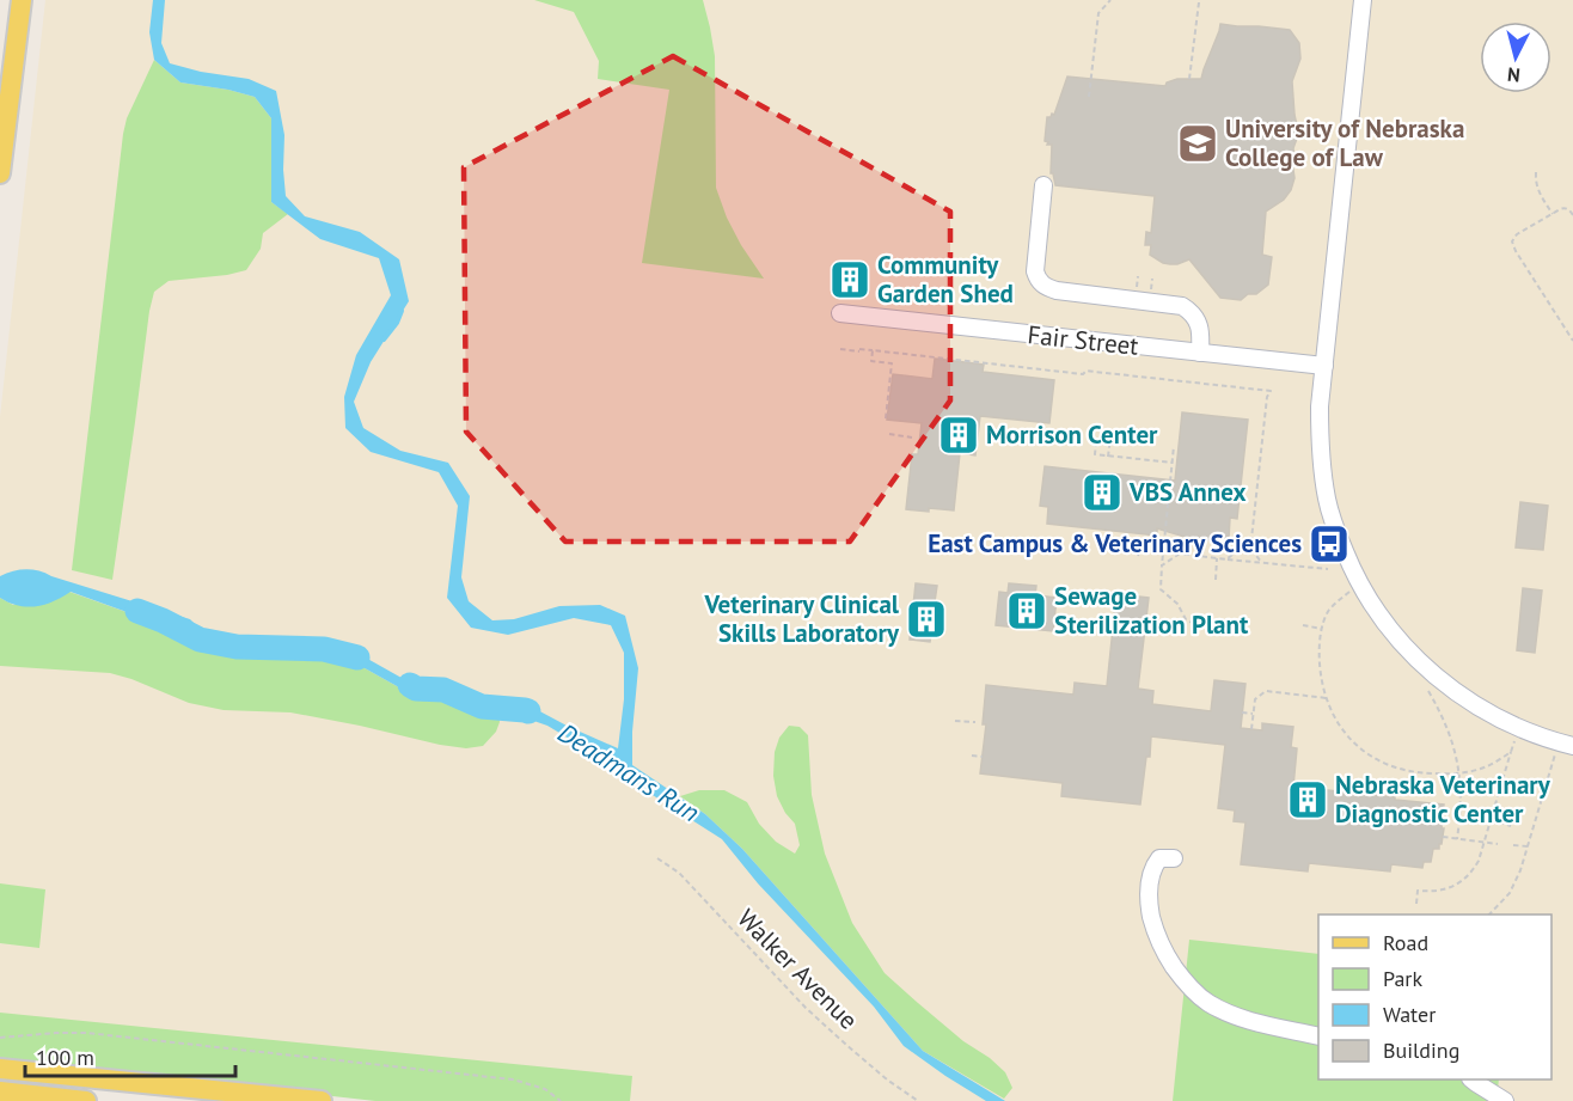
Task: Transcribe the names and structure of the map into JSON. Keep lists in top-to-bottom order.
{
  "streets": {
    "lane": ["Fair Street"],
    "path": ["Walker Avenue"]
  },
  "water": ["Deadmans Run"],
  "places": {
    "school or university": ["University of Nebraska College of Law"],
    "building": [
      "Community Garden Shed",
      "Morrison Center",
      "VBS Annex",
      "Sewage Sterilization Plant",
      "Veterinary Clinical Skills Laboratory",
      "Nebraska Veterinary Diagnostic Center"
    ],
    "bus stop": ["East Campus & Veterinary Sciences"]
  },
  "legend": [
    "Road",
    "Park",
    "Water",
    "Building"
  ],
  "scale_bar": "100 m",
  "north": "bottom"
}
